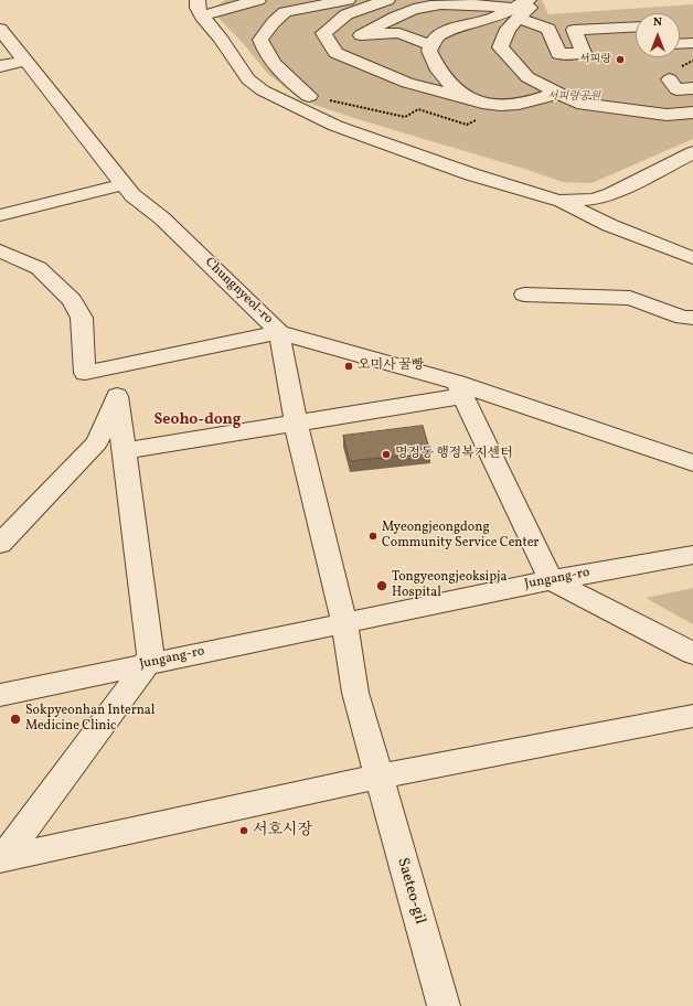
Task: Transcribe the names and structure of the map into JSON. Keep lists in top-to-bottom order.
{
  "streets": {
    "street": ["Chungnyeol-ro", "Jungang-ro", "Saeteo-gil"]
  },
  "crossings": [
    ["Chungnyeol-ro", "Jungang-ro"]
  ],
  "districts": ["Seoho-dong"],
  "parks": ["서피랑공원"],
  "places": [
    "서피랑",
    "오미사 꿀빵",
    "명정동 행정복지센터",
    "Myeongjeongdong Community Service Center",
    "Tongyeongjeoksipja Hospital",
    "Sokpyeonhan Internal Medicine Clinic",
    "서호시장"
  ],
  "north": "top"
}
